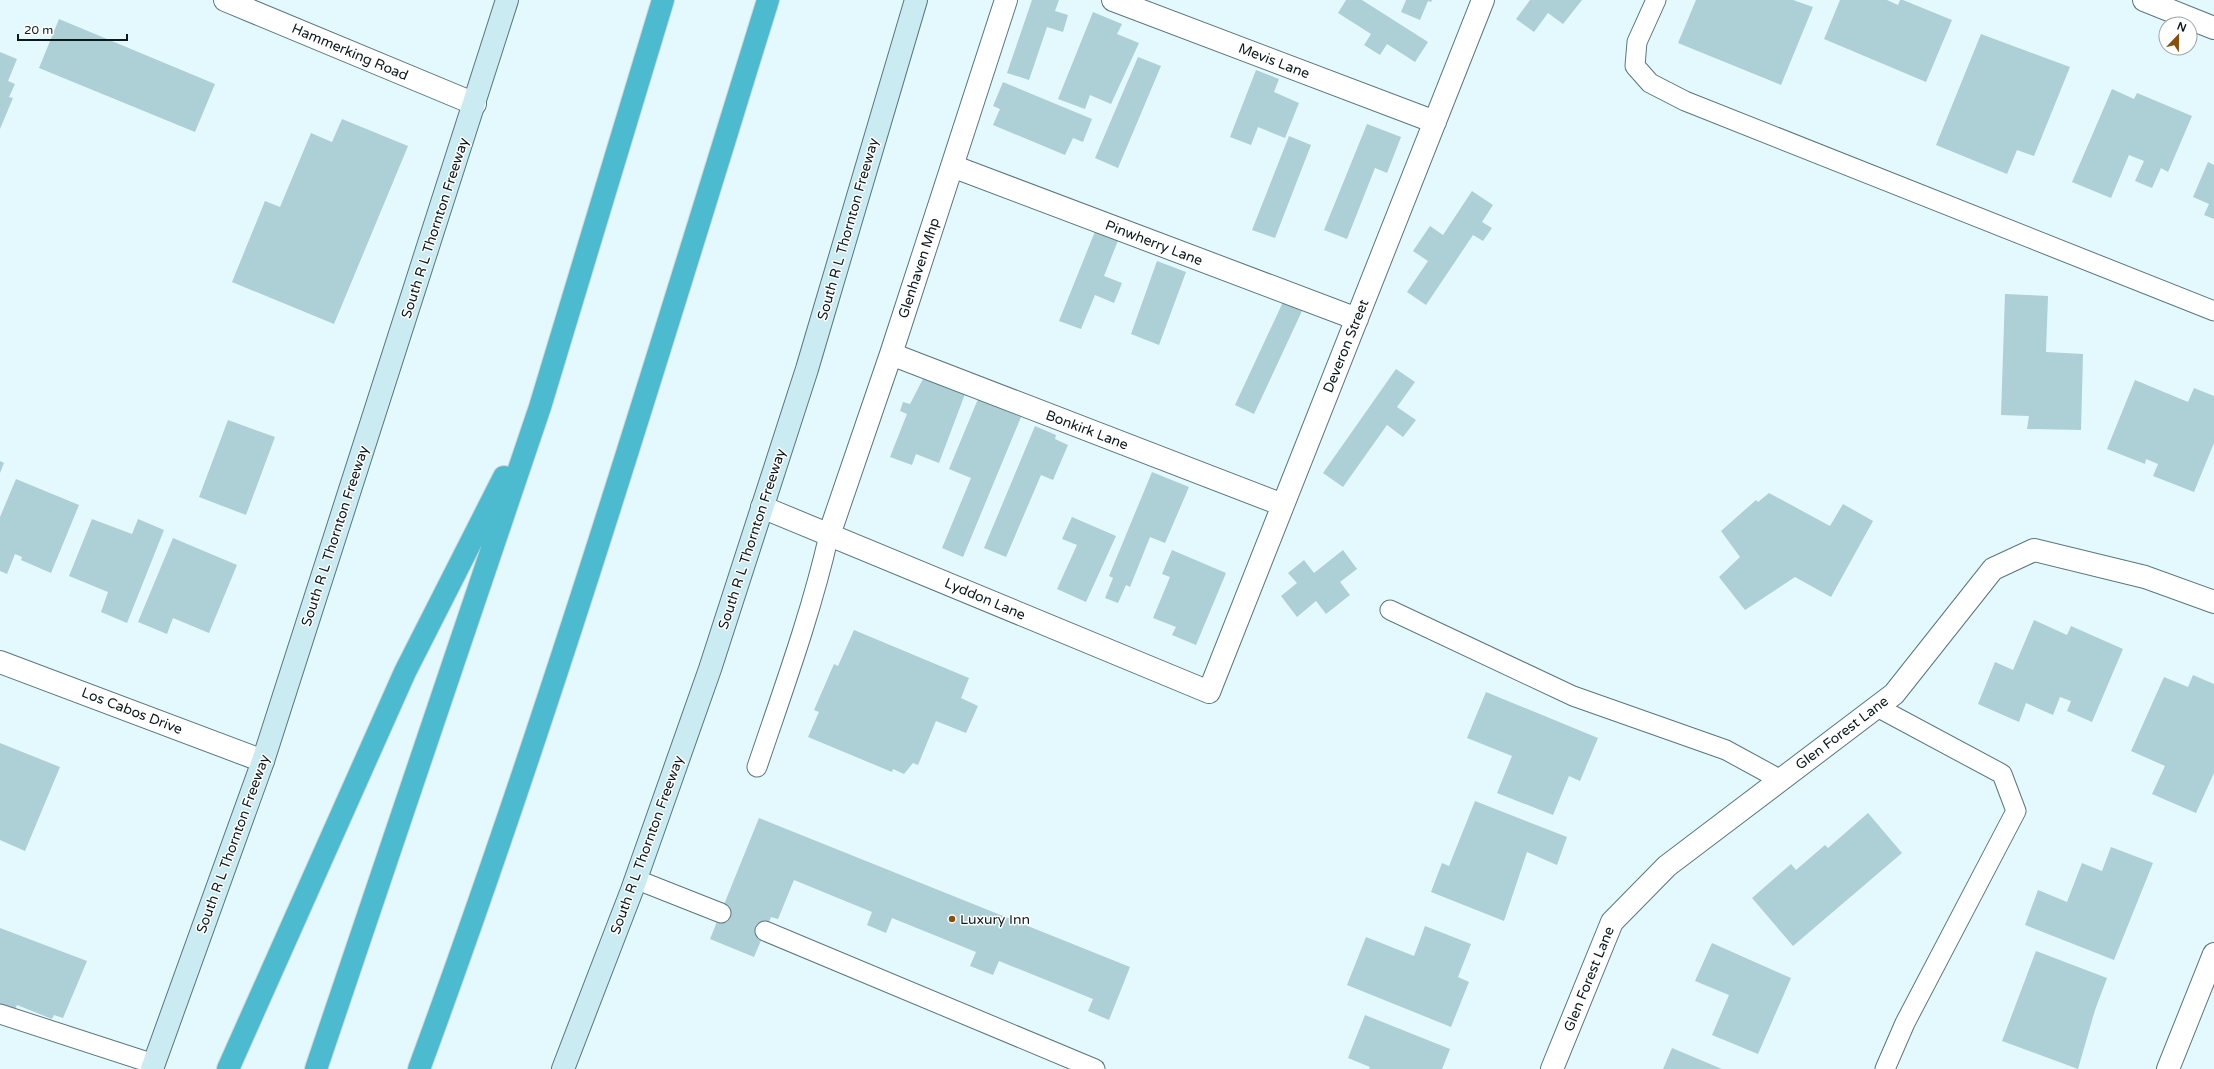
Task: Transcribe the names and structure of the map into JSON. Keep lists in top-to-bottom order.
{
  "streets": {
    "main road": ["South R L Thornton Freeway"],
    "street": [
      "Hammerking Road",
      "Mevis Lane",
      "Pinwherry Lane",
      "Glenhaven Mhp",
      "Deveron Street",
      "Bonkirk Lane",
      "Lyddon Lane",
      "Los Cabos Drive",
      "Glen Forest Lane"
    ]
  },
  "crossings": [
    ["Hammerking Road", "South R L Thornton Freeway"],
    ["Mevis Lane", "Deveron Street"],
    ["South R L Thornton Freeway", "Lyddon Lane"],
    ["South R L Thornton Freeway", "Los Cabos Drive"],
    ["Pinwherry Lane", "Glenhaven Mhp"],
    ["Pinwherry Lane", "Deveron Street"],
    ["Glenhaven Mhp", "Bonkirk Lane"],
    ["Glenhaven Mhp", "Lyddon Lane"],
    ["Deveron Street", "Bonkirk Lane"],
    ["Deveron Street", "Lyddon Lane"]
  ],
  "places": ["Luxury Inn"],
  "scale_bar": "20 m",
  "north": "top"
}
